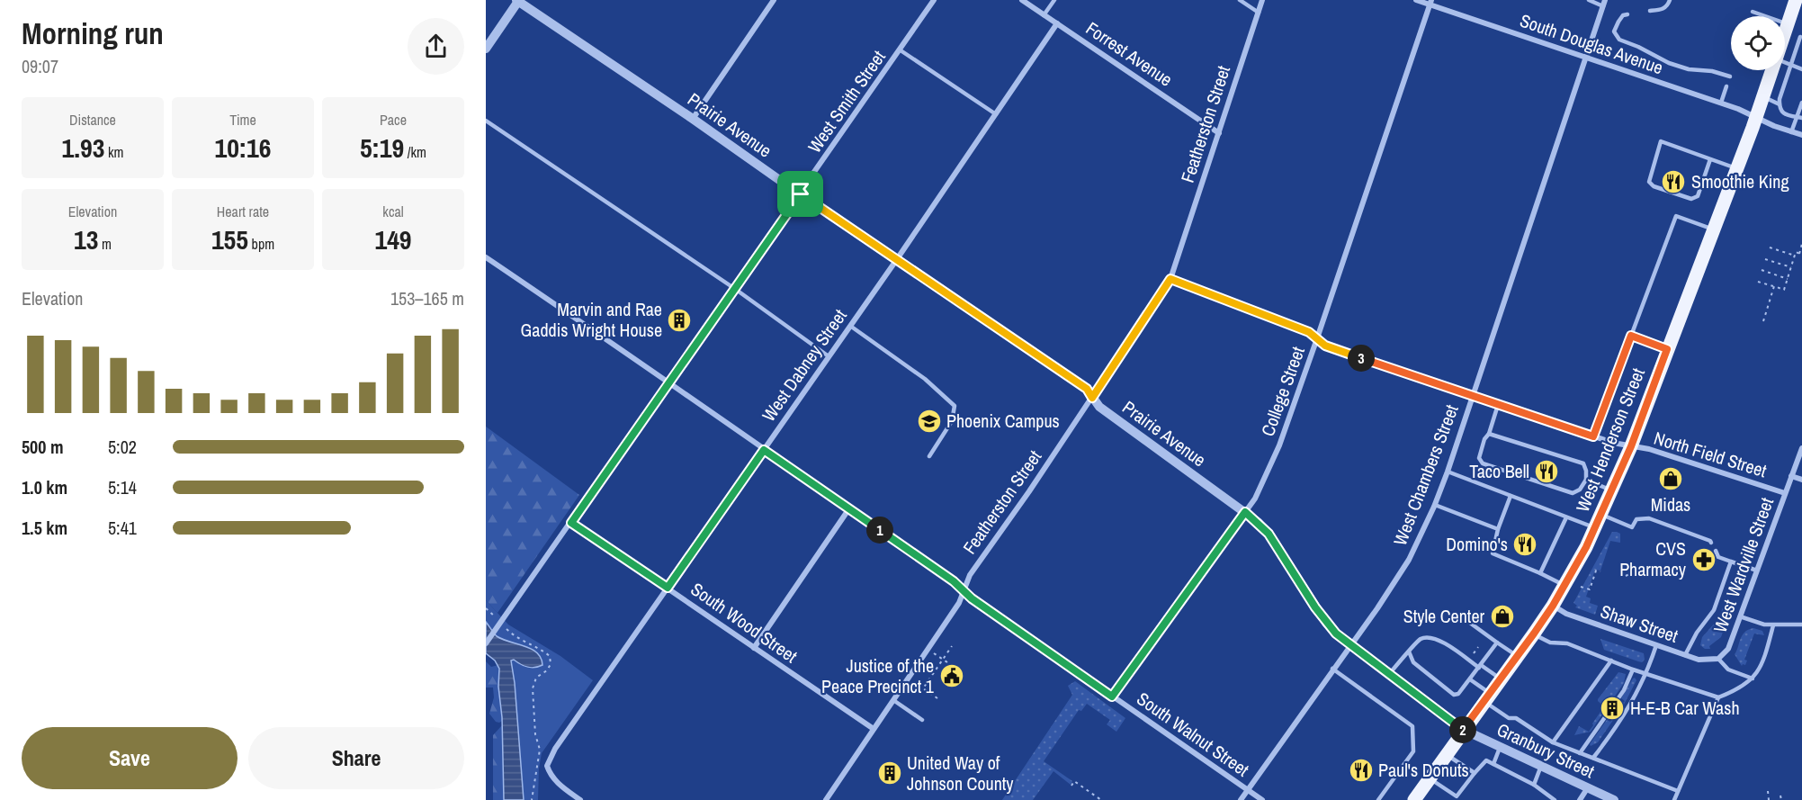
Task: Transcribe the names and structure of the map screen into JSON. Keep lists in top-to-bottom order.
{
  "streets": {
    "main road": ["West Henderson Street"],
    "street": [
      "South Douglas Avenue",
      "Forrest Avenue",
      "West Smith Street",
      "Featherston Street",
      "Prairie Avenue",
      "West Dabney Street",
      "College Street",
      "North Field Street",
      "West Chambers Street",
      "West Wardville Street",
      "South Wood Street",
      "Shaw Street",
      "South Walnut Street",
      "Granbury Street"
    ]
  },
  "crossings": [
    ["South Douglas Avenue", "College Street"],
    ["South Douglas Avenue", "West Henderson Street"],
    ["South Douglas Avenue", "West Chambers Street"],
    ["Forrest Avenue", "Featherston Street"],
    ["Forrest Avenue", "West Dabney Street"],
    ["West Smith Street", "Prairie Avenue"],
    ["West Smith Street", "South Wood Street"],
    ["West Smith Street", "South Walnut Street"],
    ["Featherston Street", "Prairie Avenue"],
    ["Featherston Street", "North Field Street"],
    ["Featherston Street", "South Wood Street"],
    ["Featherston Street", "South Walnut Street"],
    ["Prairie Avenue", "West Dabney Street"],
    ["Prairie Avenue", "College Street"],
    ["Prairie Avenue", "West Henderson Street"],
    ["Prairie Avenue", "West Chambers Street"],
    ["Prairie Avenue", "Granbury Street"],
    ["West Dabney Street", "South Wood Street"],
    ["West Dabney Street", "South Walnut Street"],
    ["College Street", "North Field Street"],
    ["College Street", "South Walnut Street"],
    ["West Henderson Street", "North Field Street"],
    ["West Henderson Street", "Shaw Street"],
    ["West Henderson Street", "Granbury Street"],
    ["North Field Street", "West Chambers Street"],
    ["North Field Street", "West Wardville Street"],
    ["West Chambers Street", "South Walnut Street"],
    ["West Wardville Street", "Shaw Street"]
  ],
  "places": {
    "restaurant": [
      "Smoothie King",
      "Taco Bell",
      "Domino's",
      "Paul's Donuts"
    ],
    "building": ["Marvin and Rae Gaddis Wright House", "H-E-B Car Wash", "United Way of Johnson County"],
    "school or university": ["Phoenix Campus"],
    "shop": ["Midas", "Style Center"],
    "pharmacy": ["CVS Pharmacy"],
    "public building": ["Justice of the Peace Precinct 1"]
  },
  "page": {
    "heading": ["Morning run", "09:07"],
    "stats": [
      ["Distance", "1.93 km"],
      ["Time", "10:16"],
      ["Pace", "5:19 /km"],
      ["Elevation", "13 m"],
      ["Heart rate", "155 bpm"],
      ["kcal", "149"]
    ],
    "chart": ["Elevation", "153–165 m"],
    "pins": ["3", "1", "2"],
    "list": [
      {
        "name": "500 m",
        "note": "5:02"
      },
      {
        "name": "1.0 km",
        "note": "5:14"
      },
      {
        "name": "1.5 km",
        "note": "5:41"
      }
    ],
    "buttons": ["Save", "Share"]
  }
}
